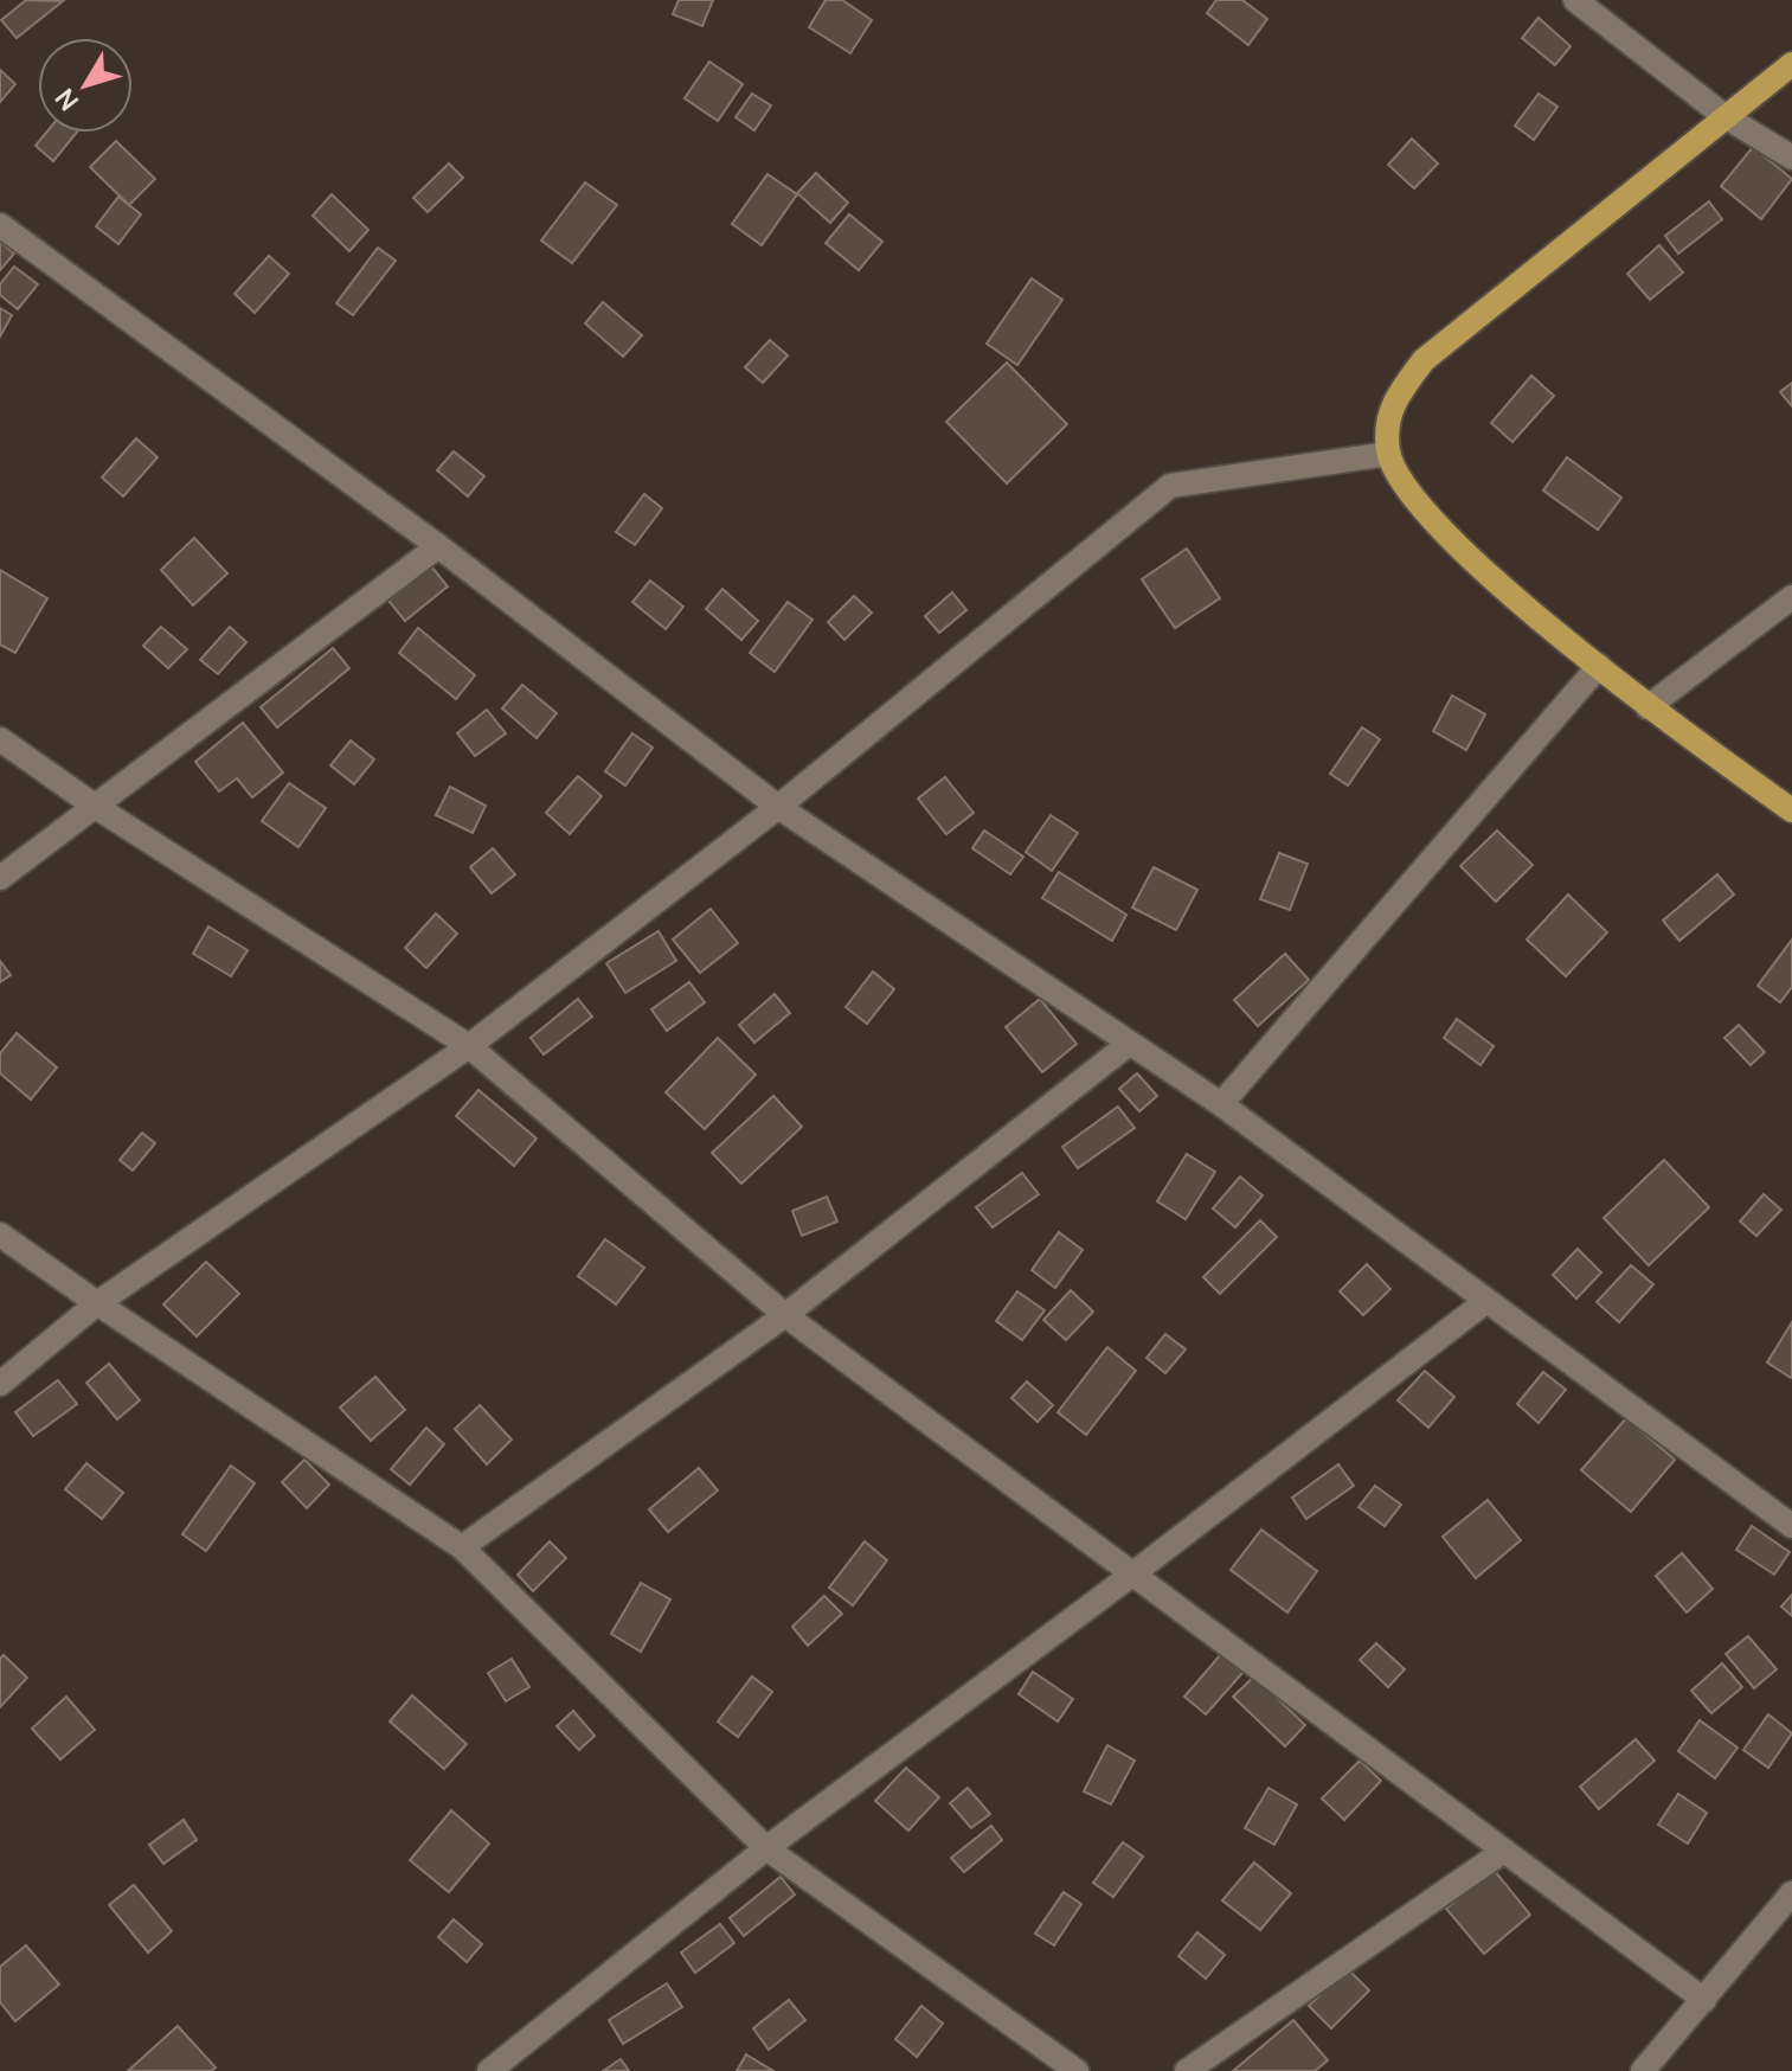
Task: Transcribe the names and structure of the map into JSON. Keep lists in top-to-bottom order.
{
  "north": "bottom left"
}
